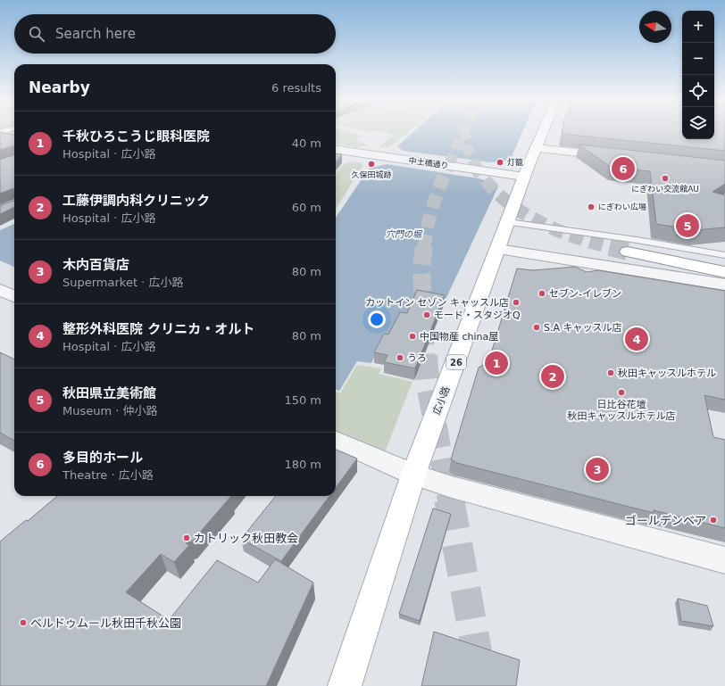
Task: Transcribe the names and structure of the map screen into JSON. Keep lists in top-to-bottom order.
{
  "streets": {
    "main road": ["26", "広小路"],
    "street": ["中土橋通り"]
  },
  "crossings": [
    ["中土橋通り", "広小路"]
  ],
  "water": ["穴門の堀"],
  "places": [
    "灯籠",
    "久保田城跡",
    "にぎわい交流館AU",
    "にぎわい広場",
    "セブン-イレブン",
    "カットイン セゾン キャッスル店",
    "モード・スタジオQ",
    "S.A キャッスル店",
    "中国物産 china屋",
    "うろ",
    "秋田キャッスルホテル",
    "日比谷花壇 秋田キャッスルホテル店",
    "ゴールデンベア",
    "カトリック秋田教会",
    "ベルドゥムール秋田千秋公園"
  ],
  "north": "left",
  "page": {
    "map_buttons": ["+", "−"],
    "search": "Search here",
    "heading": ["Nearby", "6 results"],
    "list": [
      {
        "mark": "1",
        "name": "千秋ひろこうじ眼科医院",
        "note": "Hospital · 広小路",
        "value": "40 m"
      },
      {
        "mark": "2",
        "name": "工藤伊調内科クリニック",
        "note": "Hospital · 広小路",
        "value": "60 m"
      },
      {
        "mark": "3",
        "name": "木内百貨店",
        "note": "Supermarket · 広小路",
        "value": "80 m"
      },
      {
        "mark": "4",
        "name": "整形外科医院 クリニカ・オルト",
        "note": "Hospital · 広小路",
        "value": "80 m"
      },
      {
        "mark": "5",
        "name": "秋田県立美術館",
        "note": "Museum · 仲小路",
        "value": "150 m"
      },
      {
        "mark": "6",
        "name": "多目的ホール",
        "note": "Theatre · 広小路",
        "value": "180 m"
      }
    ],
    "pins": [
      "6",
      "5",
      "4",
      "1",
      "2",
      "3"
    ]
  }
}
